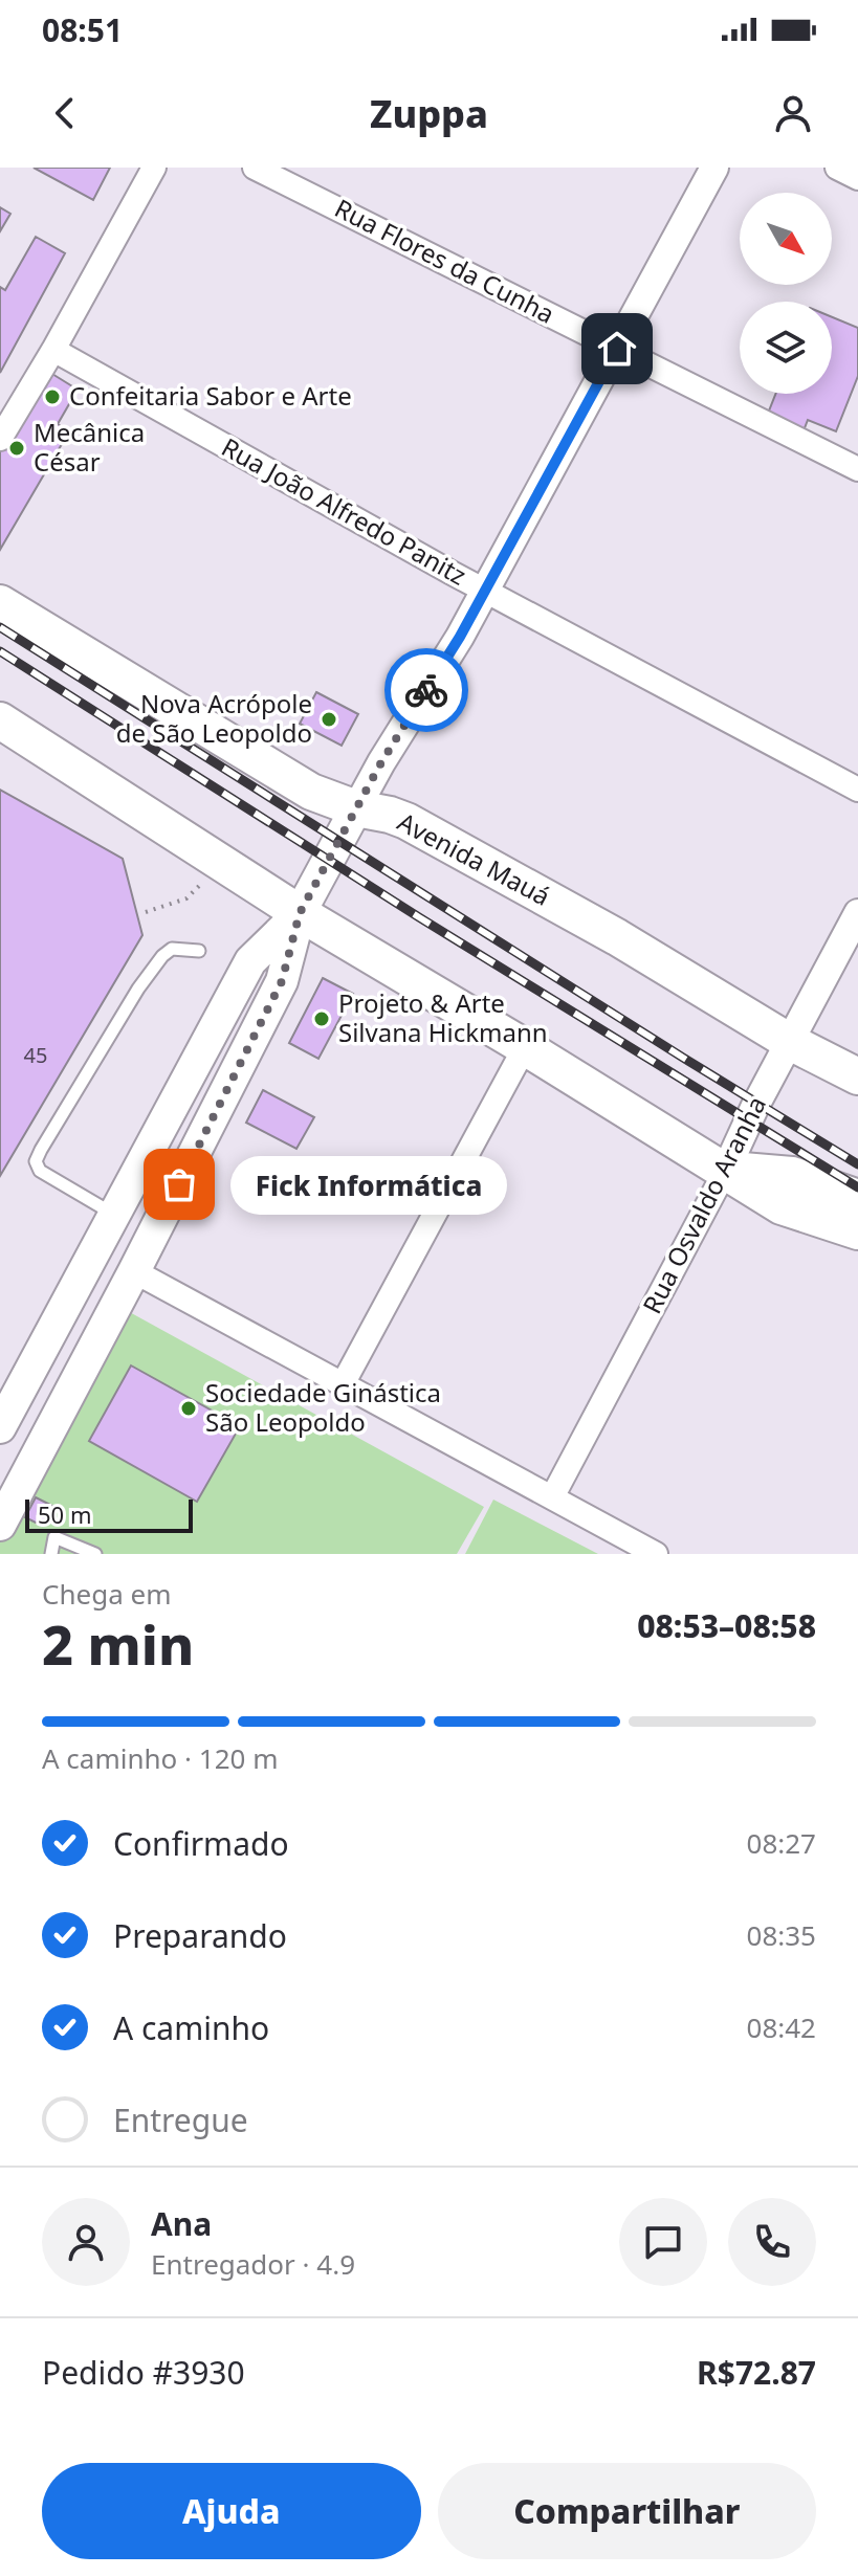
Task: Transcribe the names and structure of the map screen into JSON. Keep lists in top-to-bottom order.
{
  "streets": {
    "main road": ["Avenida Mauá"],
    "street": ["Rua Flores da Cunha", "Rua João Alfredo Panitz", "Rua Osvaldo Aranha"]
  },
  "crossings": [
    ["Avenida Mauá", "Rua Osvaldo Aranha"]
  ],
  "places": [
    "Confeitaria Sabor e Arte",
    "Mecânica César",
    "Nova Acrópole de São Leopoldo",
    "Projeto & Arte Silvana Hickmann",
    "Fick Informática",
    "Sociedade Ginástica São Leopoldo"
  ],
  "house_numbers": ["45"],
  "scale_bar": "50 m",
  "north": "bottom right",
  "page": {
    "status": "08:51",
    "header": "Zuppa",
    "bubble": "Fick Informática",
    "scale": "50 m",
    "heading": ["2 min", "Chega em", "08:53–08:58"],
    "panel": [
      "Ana",
      "Entregador · 4.9",
      "Pedido #3930",
      "R$72.87"
    ],
    "bar": "A caminho · 120 m",
    "list": [
      ["Confirmado", "08:27"],
      ["Preparando", "08:35"],
      ["A caminho", "08:42"],
      "Entregue"
    ],
    "buttons": ["Ajuda", "Compartilhar"]
  }
}
